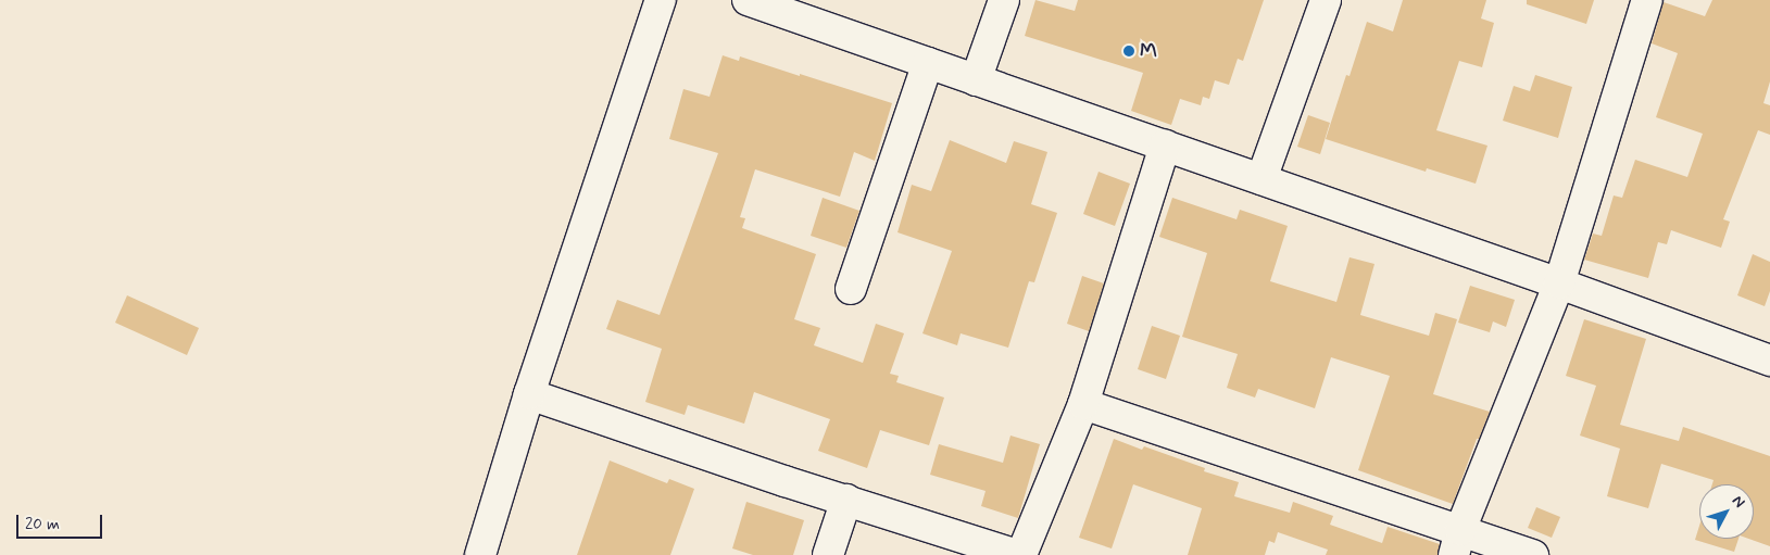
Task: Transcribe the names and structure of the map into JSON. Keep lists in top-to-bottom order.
{
  "places": ["M"],
  "scale_bar": "20 m",
  "north": "top right"
}
